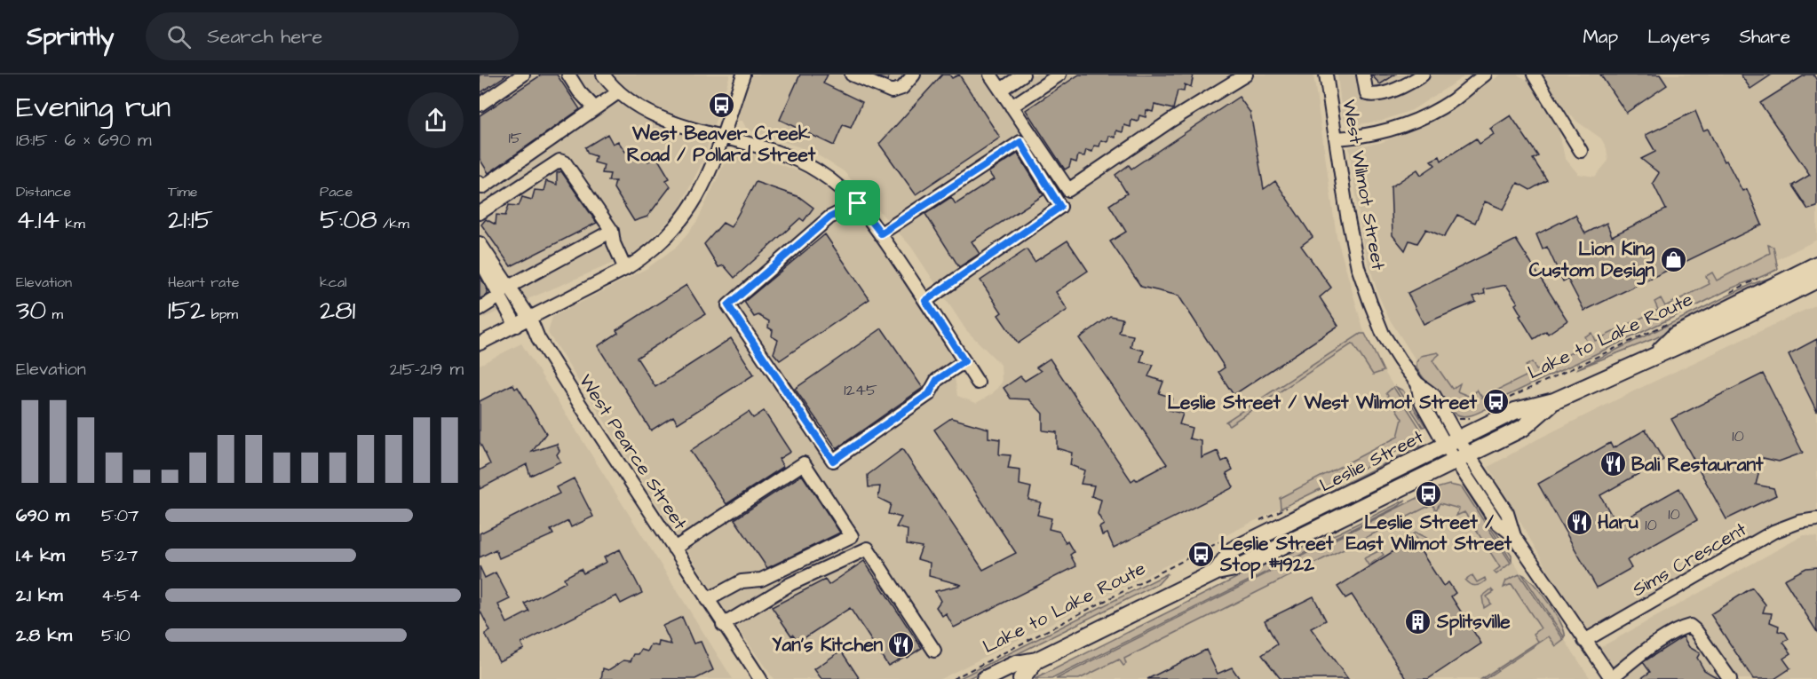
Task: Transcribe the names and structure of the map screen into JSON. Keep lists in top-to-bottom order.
{
  "streets": {
    "main road": ["Leslie Street"],
    "street": ["West Wilmot Street", "West Pearce Street", "Sims Crescent"],
    "path": ["Lake to Lake Route"]
  },
  "crossings": [
    ["West Wilmot Street", "Leslie Street"],
    ["West Wilmot Street", "Sims Crescent"]
  ],
  "places": {
    "bus stop": [
      "West Beaver Creek Road / Pollard Street",
      "Leslie Street / West Wilmot Street",
      "Leslie Street / East Wilmot Street",
      "Leslie Street Stop #1922"
    ],
    "shop": ["Lion King Custom Design"],
    "restaurant": ["Bali Restaurant", "Haru", "Yan's Kitchen"],
    "building": ["Splitsville"]
  },
  "house_numbers": [
    "15",
    "1245",
    "10",
    "10",
    "10"
  ],
  "page": {
    "header": "Sprintly",
    "search": "Search here",
    "nav": ["Map", "Layers", "Share"],
    "heading": ["Evening run", "18:15 · 6 × 690 m"],
    "stats": [
      ["Distance", "4.14 km"],
      ["Time", "21:15"],
      ["Pace", "5:08 /km"],
      ["Elevation", "30 m"],
      ["Heart rate", "152 bpm"],
      ["kcal", "281"]
    ],
    "chart": ["Elevation", "215–219 m"],
    "list": [
      {
        "name": "690 m",
        "note": "5:07"
      },
      {
        "name": "1.4 km",
        "note": "5:27"
      },
      {
        "name": "2.1 km",
        "note": "4:54"
      },
      {
        "name": "2.8 km",
        "note": "5:10"
      }
    ]
  }
}
